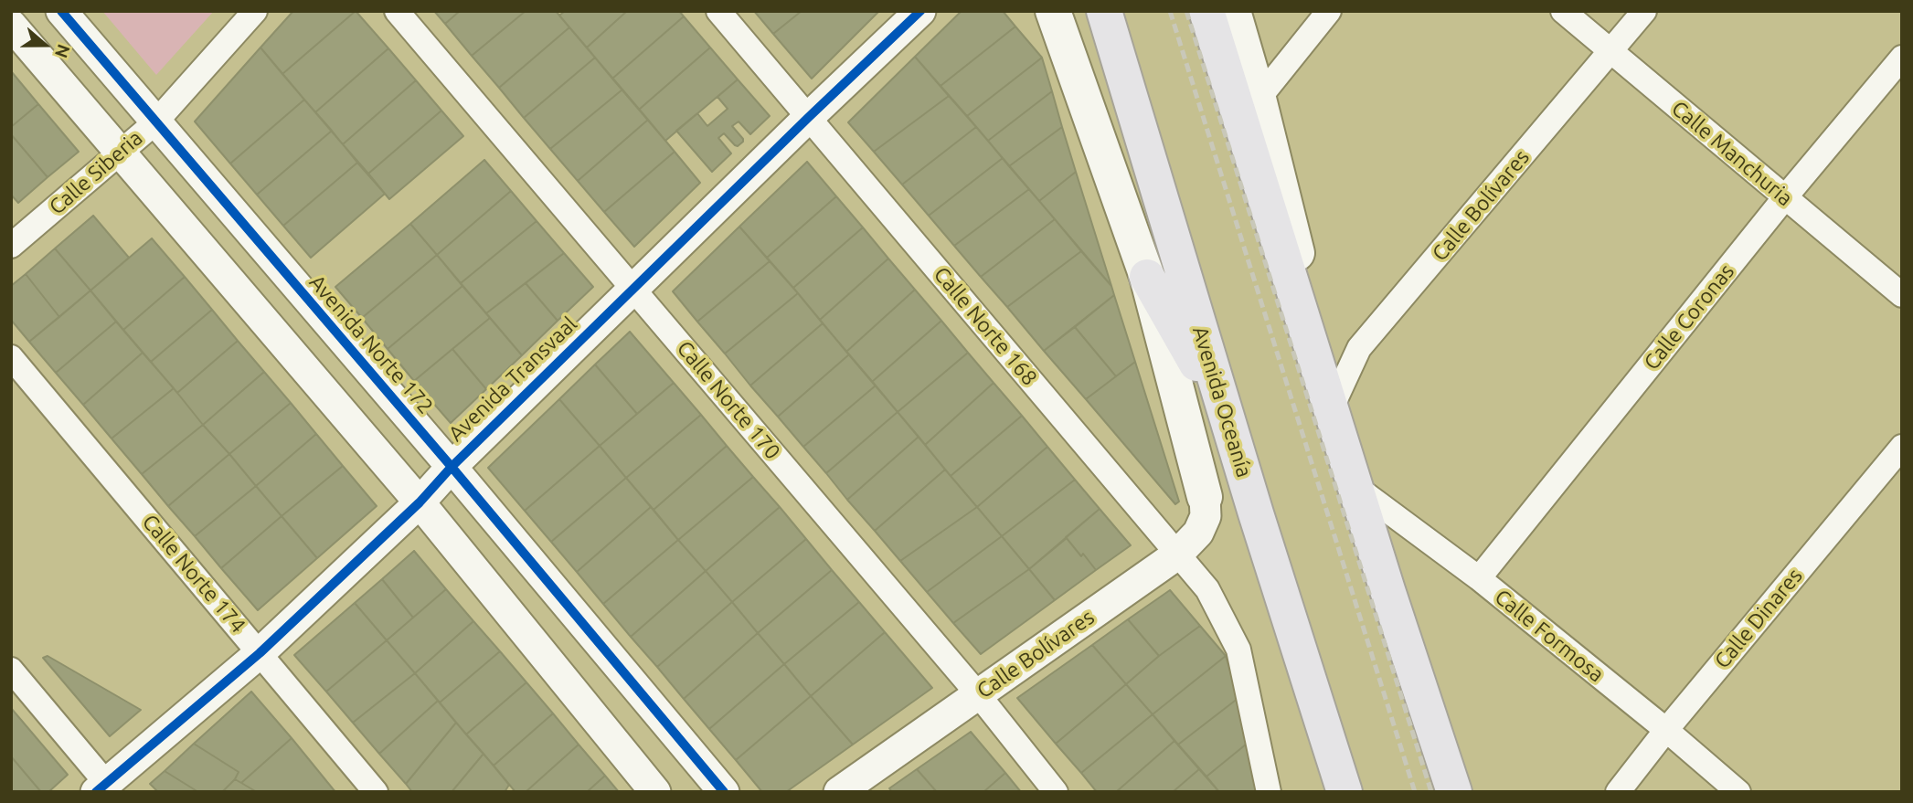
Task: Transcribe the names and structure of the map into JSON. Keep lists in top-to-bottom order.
{
  "streets": {
    "highway": ["Avenida Oceanía"],
    "street": [
      "Calle Manchuria",
      "Calle Siberia",
      "Calle Bolívares",
      "Calle Coronas",
      "Calle Norte 168",
      "Avenida Norte 172",
      "Avenida Transvaal",
      "Calle Norte 170",
      "Calle Norte 174",
      "Calle Dinares",
      "Calle Formosa"
    ]
  },
  "crossings": [
    ["Calle Manchuria", "Calle Bolívares"],
    ["Calle Manchuria", "Calle Coronas"],
    ["Calle Siberia", "Avenida Norte 172"],
    ["Calle Bolívares", "Calle Norte 168"],
    ["Calle Bolívares", "Calle Norte 170"],
    ["Calle Bolívares", "Avenida Oceanía"],
    ["Calle Coronas", "Calle Formosa"],
    ["Calle Norte 168", "Avenida Transvaal"],
    ["Avenida Norte 172", "Avenida Transvaal"],
    ["Avenida Transvaal", "Calle Norte 170"],
    ["Avenida Transvaal", "Calle Norte 174"],
    ["Calle Dinares", "Calle Formosa"]
  ],
  "north": "right"
}
